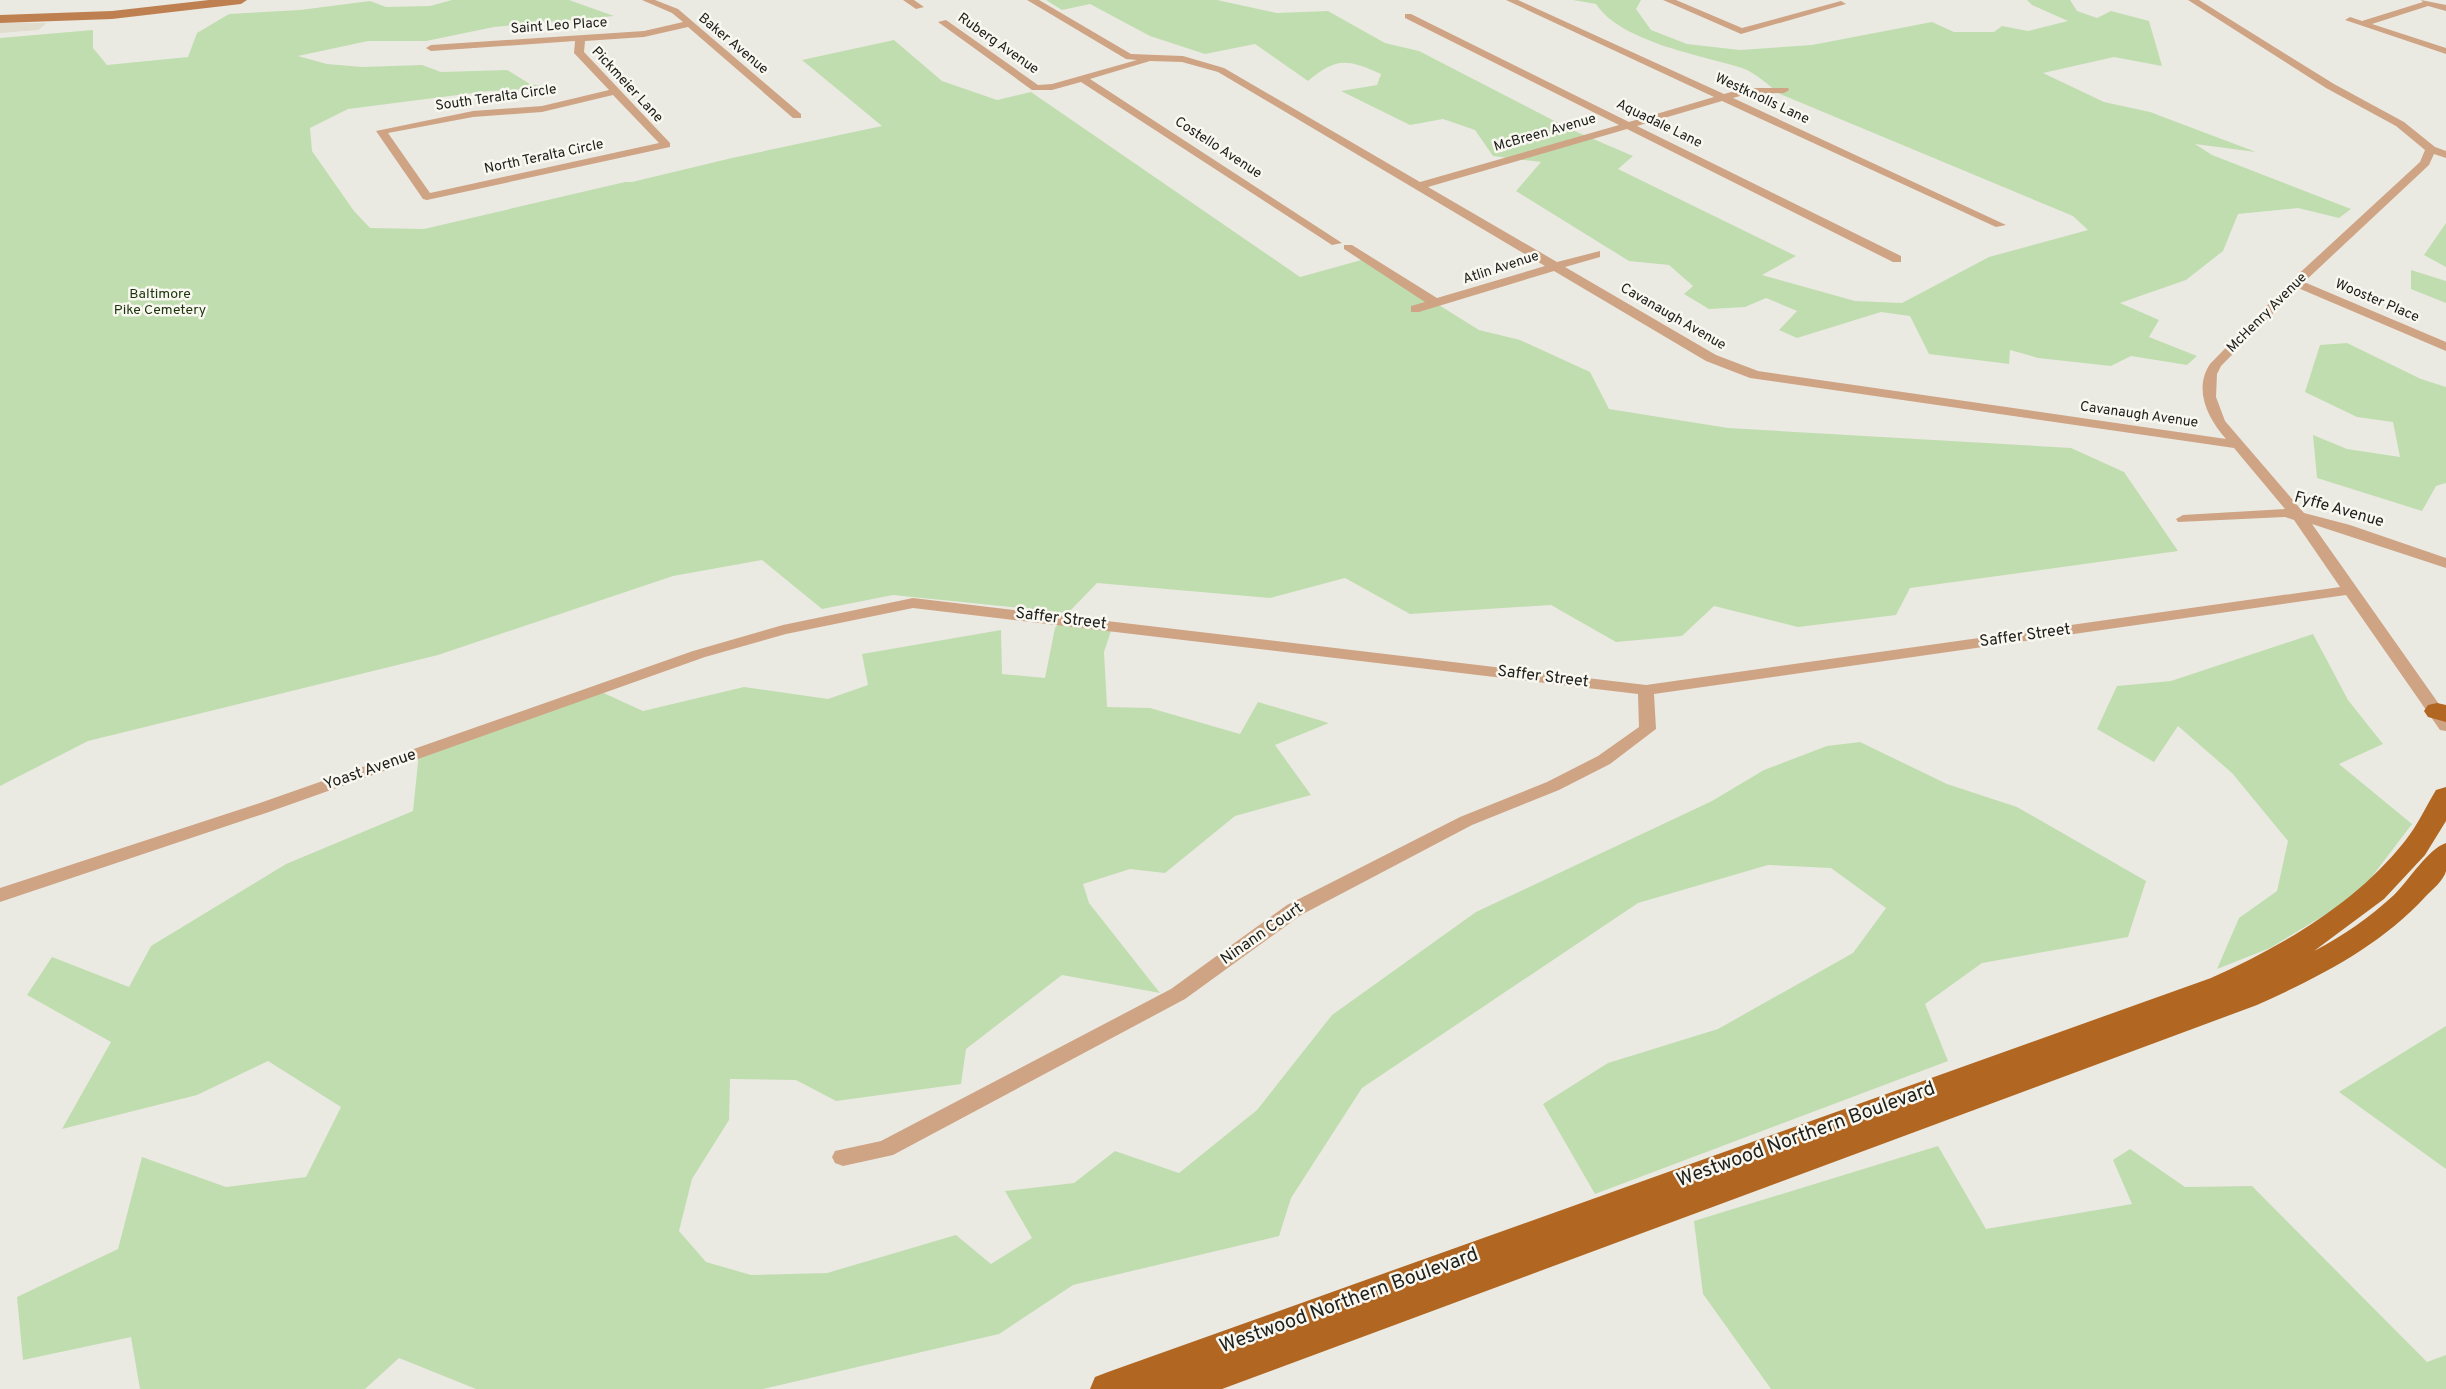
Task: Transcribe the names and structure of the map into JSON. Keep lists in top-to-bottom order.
{
  "streets": {
    "main road": ["Westwood Northern Boulevard"],
    "street": [
      "Saint Leo Place",
      "Baker Avenue",
      "Ruberg Avenue",
      "Pickmeier Lane",
      "South Teralta Circle",
      "Westknolls Lane",
      "Aquadale Lane",
      "McBreen Avenue",
      "Costello Avenue",
      "North Teralta Circle",
      "Atlin Avenue",
      "Wooster Place",
      "McHenry Avenue",
      "Cavanaugh Avenue",
      "Fyffe Avenue",
      "Saffer Street",
      "Yoast Avenue",
      "Ninann Court"
    ]
  },
  "crossings": [
    ["Saint Leo Place", "Baker Avenue"],
    ["Saint Leo Place", "Pickmeier Lane"],
    ["Ruberg Avenue", "Costello Avenue"],
    ["Pickmeier Lane", "South Teralta Circle"],
    ["Pickmeier Lane", "North Teralta Circle"],
    ["South Teralta Circle", "North Teralta Circle"],
    ["Westknolls Lane", "McBreen Avenue"],
    ["Aquadale Lane", "McBreen Avenue"],
    ["McBreen Avenue", "Cavanaugh Avenue"],
    ["Costello Avenue", "Atlin Avenue"],
    ["Atlin Avenue", "Cavanaugh Avenue"],
    ["Wooster Place", "McHenry Avenue"],
    ["McHenry Avenue", "Cavanaugh Avenue"],
    ["McHenry Avenue", "Fyffe Avenue"],
    ["McHenry Avenue", "Saffer Street"],
    ["Saffer Street", "Yoast Avenue"],
    ["Saffer Street", "Ninann Court"]
  ],
  "parks": ["Baltimore Pike Cemetery"]
}
